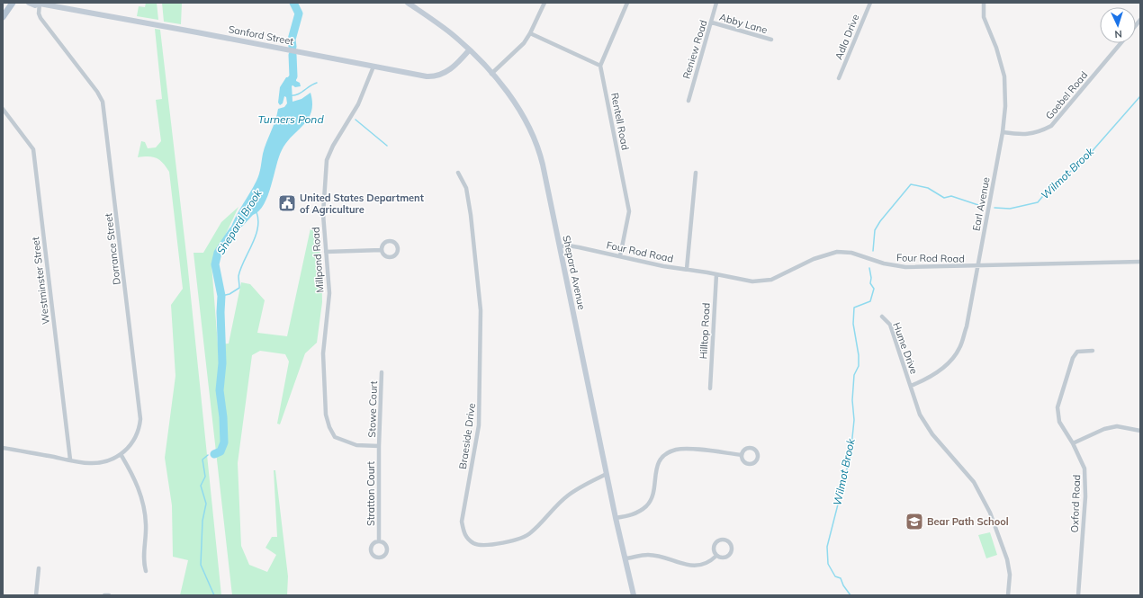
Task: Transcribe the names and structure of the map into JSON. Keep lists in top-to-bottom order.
{
  "streets": {
    "main road": ["Sanford Street", "Shepard Avenue"],
    "street": [
      "Abby Lane",
      "Adla Drive",
      "Reniew Road",
      "Goebel Road",
      "Rentell Road",
      "Earl Avenue",
      "Dorrance Street",
      "Four Rod Road",
      "Millpond Road",
      "Westminster Street",
      "Hilltop Road",
      "Hume Drive",
      "Stowe Court",
      "Braeside Drive",
      "Stratton Court",
      "Oxford Road"
    ]
  },
  "crossings": [
    ["Abby Lane", "Reniew Road"],
    ["Sanford Street", "Dorrance Street"],
    ["Sanford Street", "Millpond Road"],
    ["Sanford Street", "Shepard Avenue"],
    ["Goebel Road", "Earl Avenue"],
    ["Rentell Road", "Four Rod Road"],
    ["Earl Avenue", "Four Rod Road"],
    ["Earl Avenue", "Hume Drive"],
    ["Dorrance Street", "Westminster Street"],
    ["Four Rod Road", "Shepard Avenue"],
    ["Four Rod Road", "Hilltop Road"],
    ["Millpond Road", "Stowe Court"],
    ["Millpond Road", "Stratton Court"],
    ["Shepard Avenue", "Braeside Drive"],
    ["Stowe Court", "Stratton Court"]
  ],
  "water": ["Turners Pond", "Wilmot Brook", "Shepard Brook"],
  "places": {
    "public building": ["United States Department of Agriculture"],
    "school or university": ["Bear Path School"]
  },
  "north": "bottom"
}
